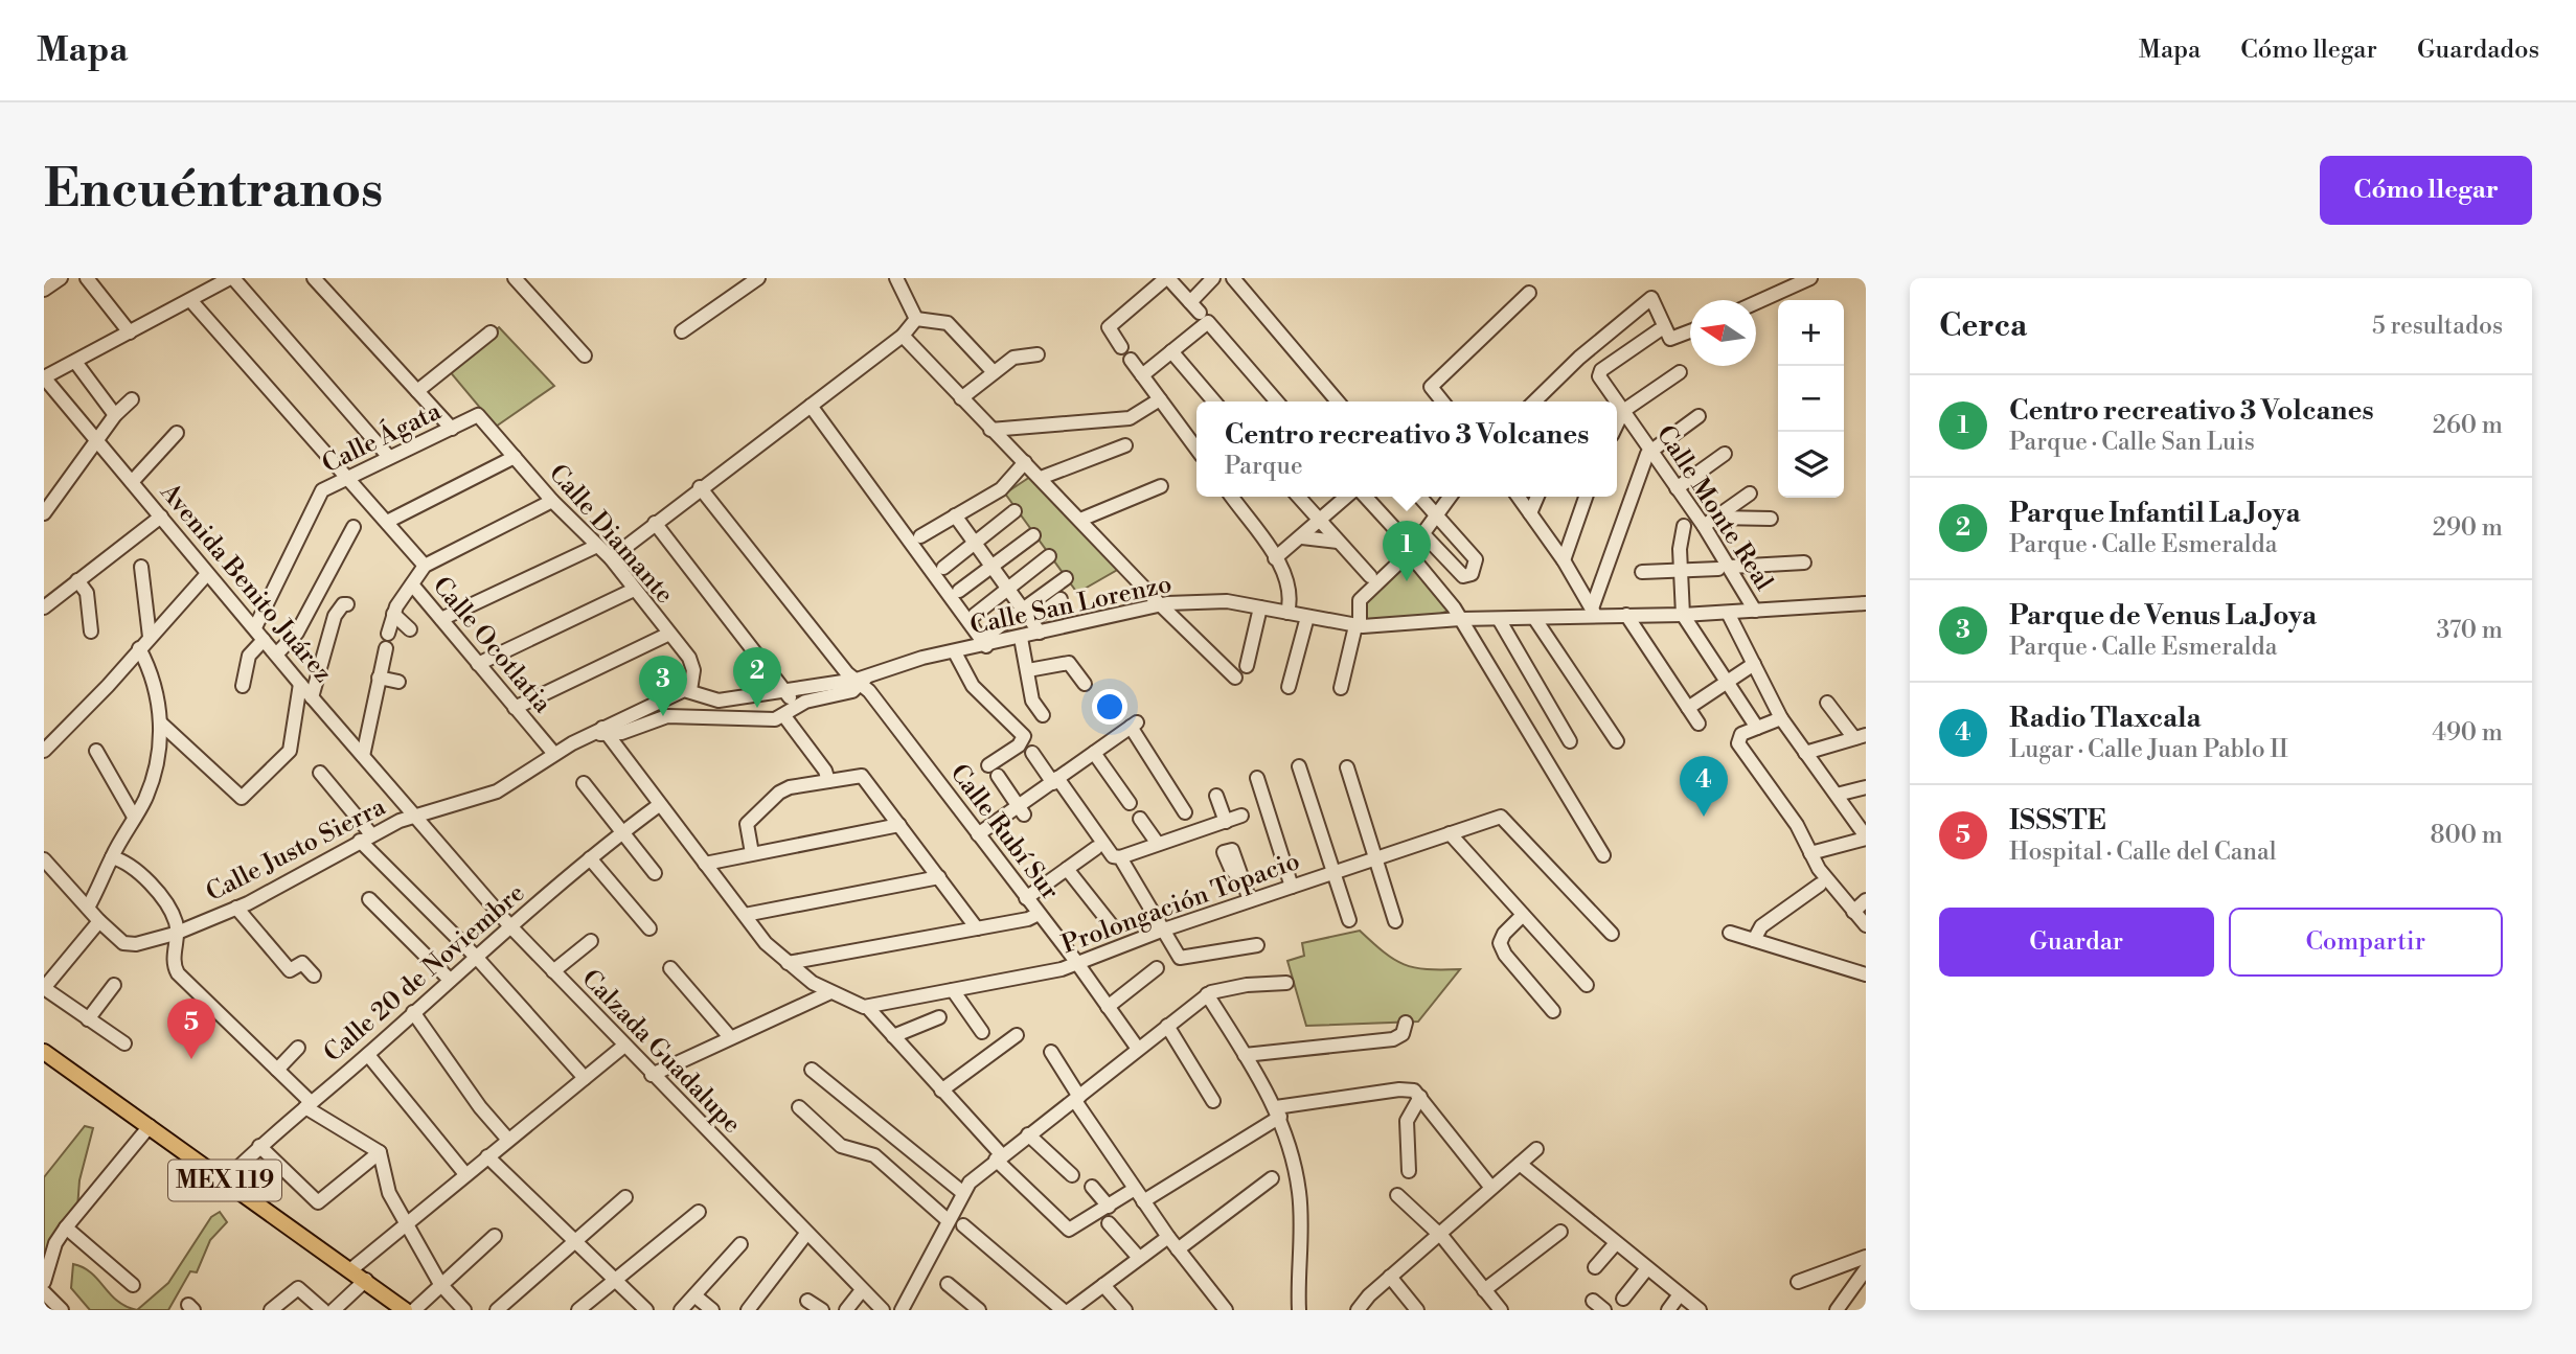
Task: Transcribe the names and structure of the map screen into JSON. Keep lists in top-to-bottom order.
{
  "streets": {
    "main road": ["MEX 119"],
    "street": [
      "Calle Ágata",
      "Calle Monte Real",
      "Calle Diamante",
      "Avenida Benito Juárez",
      "Calle San Lorenzo",
      "Calle Ocotlatia",
      "Calle Rubí Sur",
      "Calle Justo Sierra",
      "Prolongación Topacio",
      "Calle 20 de Noviembre",
      "Calzada Guadalupe"
    ]
  },
  "crossings": [
    ["Calle Ágata", "Calle Diamante"],
    ["Calle Ágata", "Avenida Benito Juárez"],
    ["Calle Ágata", "Calle Ocotlatia"],
    ["Calle Monte Real", "Calle San Lorenzo"],
    ["Avenida Benito Juárez", "Calle Justo Sierra"],
    ["Avenida Benito Juárez", "Calzada Guadalupe"],
    ["Calle San Lorenzo", "Calle Rubí Sur"],
    ["Calle Ocotlatia", "Calle Justo Sierra"],
    ["Calle Rubí Sur", "Prolongación Topacio"],
    ["Calle Justo Sierra", "Calzada Guadalupe"],
    ["Calle 20 de Noviembre", "Calzada Guadalupe"],
    ["Calle 20 de Noviembre", "MEX 119"]
  ],
  "north": "left",
  "page": {
    "header": "Mapa",
    "nav": ["Mapa", "Cómo llegar", "Guardados"],
    "buttons": [
      "Cómo llegar",
      ["Guardar", "Compartir"]
    ],
    "title": "Encuéntranos",
    "heading": ["Cerca", "5 resultados"],
    "map_buttons": ["+", "−"],
    "list": [
      {
        "mark": "1",
        "name": "Centro recreativo 3 Volcanes",
        "note": "Parque · Calle San Luis",
        "value": "260 m"
      },
      {
        "mark": "2",
        "name": "Parque Infantil La Joya",
        "note": "Parque · Calle Esmeralda",
        "value": "290 m"
      },
      {
        "mark": "3",
        "name": "Parque de Venus La Joya",
        "note": "Parque · Calle Esmeralda",
        "value": "370 m"
      },
      {
        "mark": "4",
        "name": "Radio Tlaxcala",
        "note": "Lugar · Calle Juan Pablo II",
        "value": "490 m"
      },
      {
        "mark": "5",
        "name": "ISSSTE",
        "note": "Hospital · Calle del Canal",
        "value": "800 m"
      }
    ],
    "popup": ["Centro recreativo 3 Volcanes", "Parque"],
    "pins": [
      "1",
      "2",
      "3",
      "4",
      "5"
    ]
  }
}
